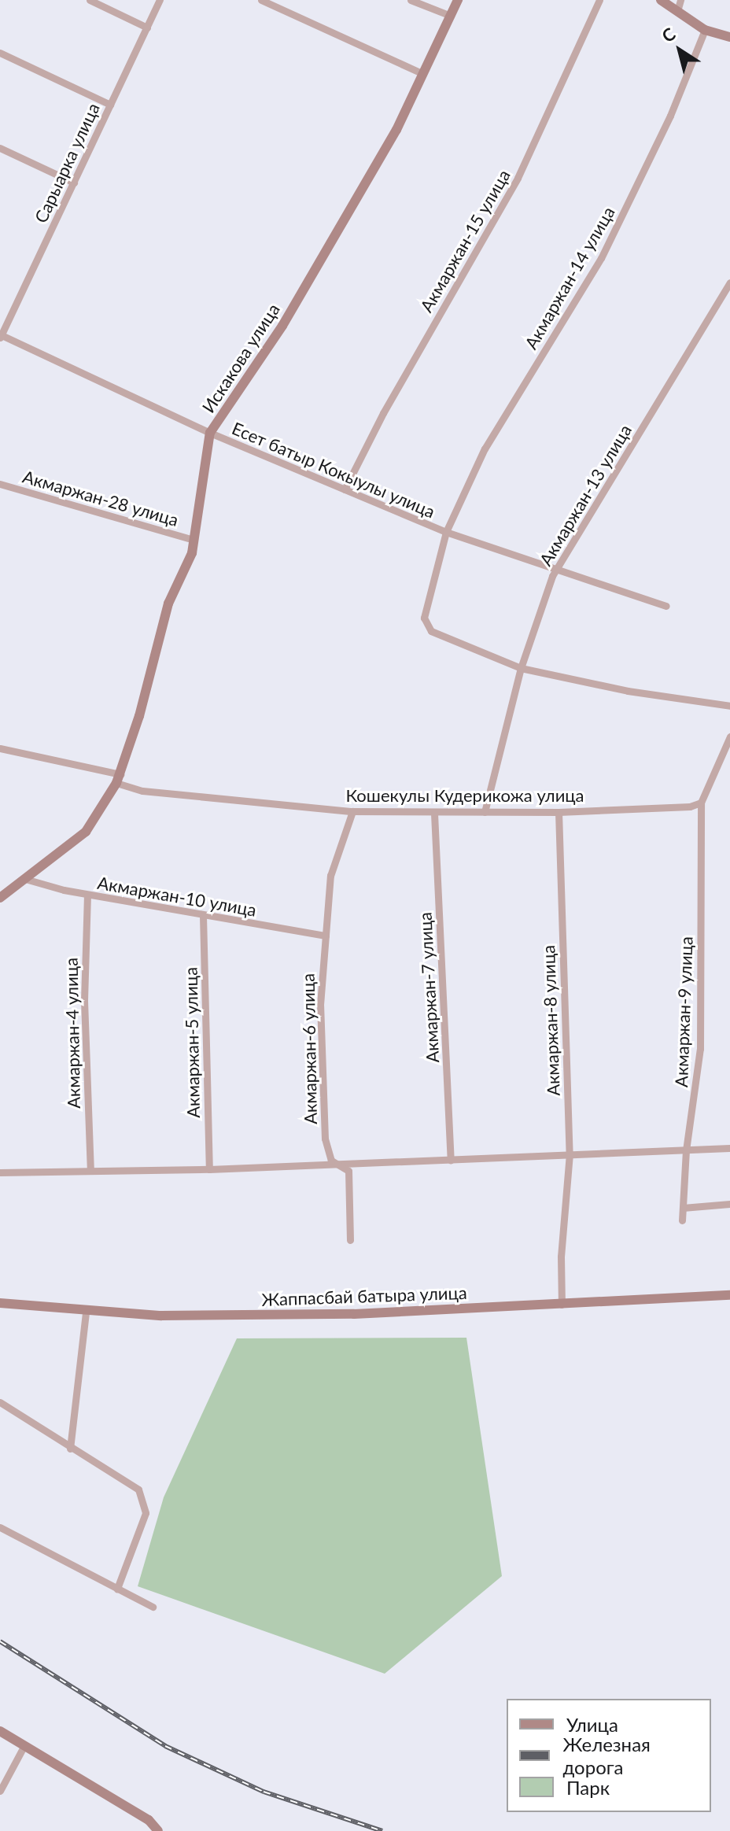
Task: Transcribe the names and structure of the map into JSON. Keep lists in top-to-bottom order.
{
  "streets": {
    "street": [
      "Сарыарка улица",
      "Акмаржан-15 улица",
      "Акмаржан-14 улица",
      "Искакова улица",
      "Есет батыр Кокыулы улица",
      "Акмаржан-13 улица",
      "Акмаржан-28 улица",
      "Кошекулы Кудерикожа улица",
      "Акмаржан-10 улица",
      "Акмаржан-7 улица",
      "Акмаржан-9 улица",
      "Акмаржан-8 улица",
      "Акмаржан-4 улица",
      "Акмаржан-5 улица",
      "Акмаржан-6 улица",
      "Жаппасбай батыра улица"
    ]
  },
  "crossings": [
    ["Сарыарка улица", "Есет батыр Кокыулы улица"],
    ["Акмаржан-15 улица", "Есет батыр Кокыулы улица"],
    ["Акмаржан-14 улица", "Есет батыр Кокыулы улица"],
    ["Акмаржан-14 улица", "Акмаржан-13 улица"],
    ["Искакова улица", "Есет батыр Кокыулы улица"],
    ["Искакова улица", "Акмаржан-28 улица"],
    ["Искакова улица", "Кошекулы Кудерикожа улица"],
    ["Искакова улица", "Акмаржан-10 улица"],
    ["Есет батыр Кокыулы улица", "Акмаржан-13 улица"],
    ["Акмаржан-13 улица", "Кошекулы Кудерикожа улица"],
    ["Кошекулы Кудерикожа улица", "Акмаржан-7 улица"],
    ["Кошекулы Кудерикожа улица", "Акмаржан-9 улица"],
    ["Кошекулы Кудерикожа улица", "Акмаржан-8 улица"],
    ["Кошекулы Кудерикожа улица", "Акмаржан-6 улица"],
    ["Акмаржан-10 улица", "Акмаржан-4 улица"],
    ["Акмаржан-10 улица", "Акмаржан-5 улица"],
    ["Акмаржан-10 улица", "Акмаржан-6 улица"],
    ["Акмаржан-8 улица", "Жаппасбай батыра улица"]
  ],
  "legend": ["Улица", "Железная дорога", "Парк"],
  "north": "top left"
}
